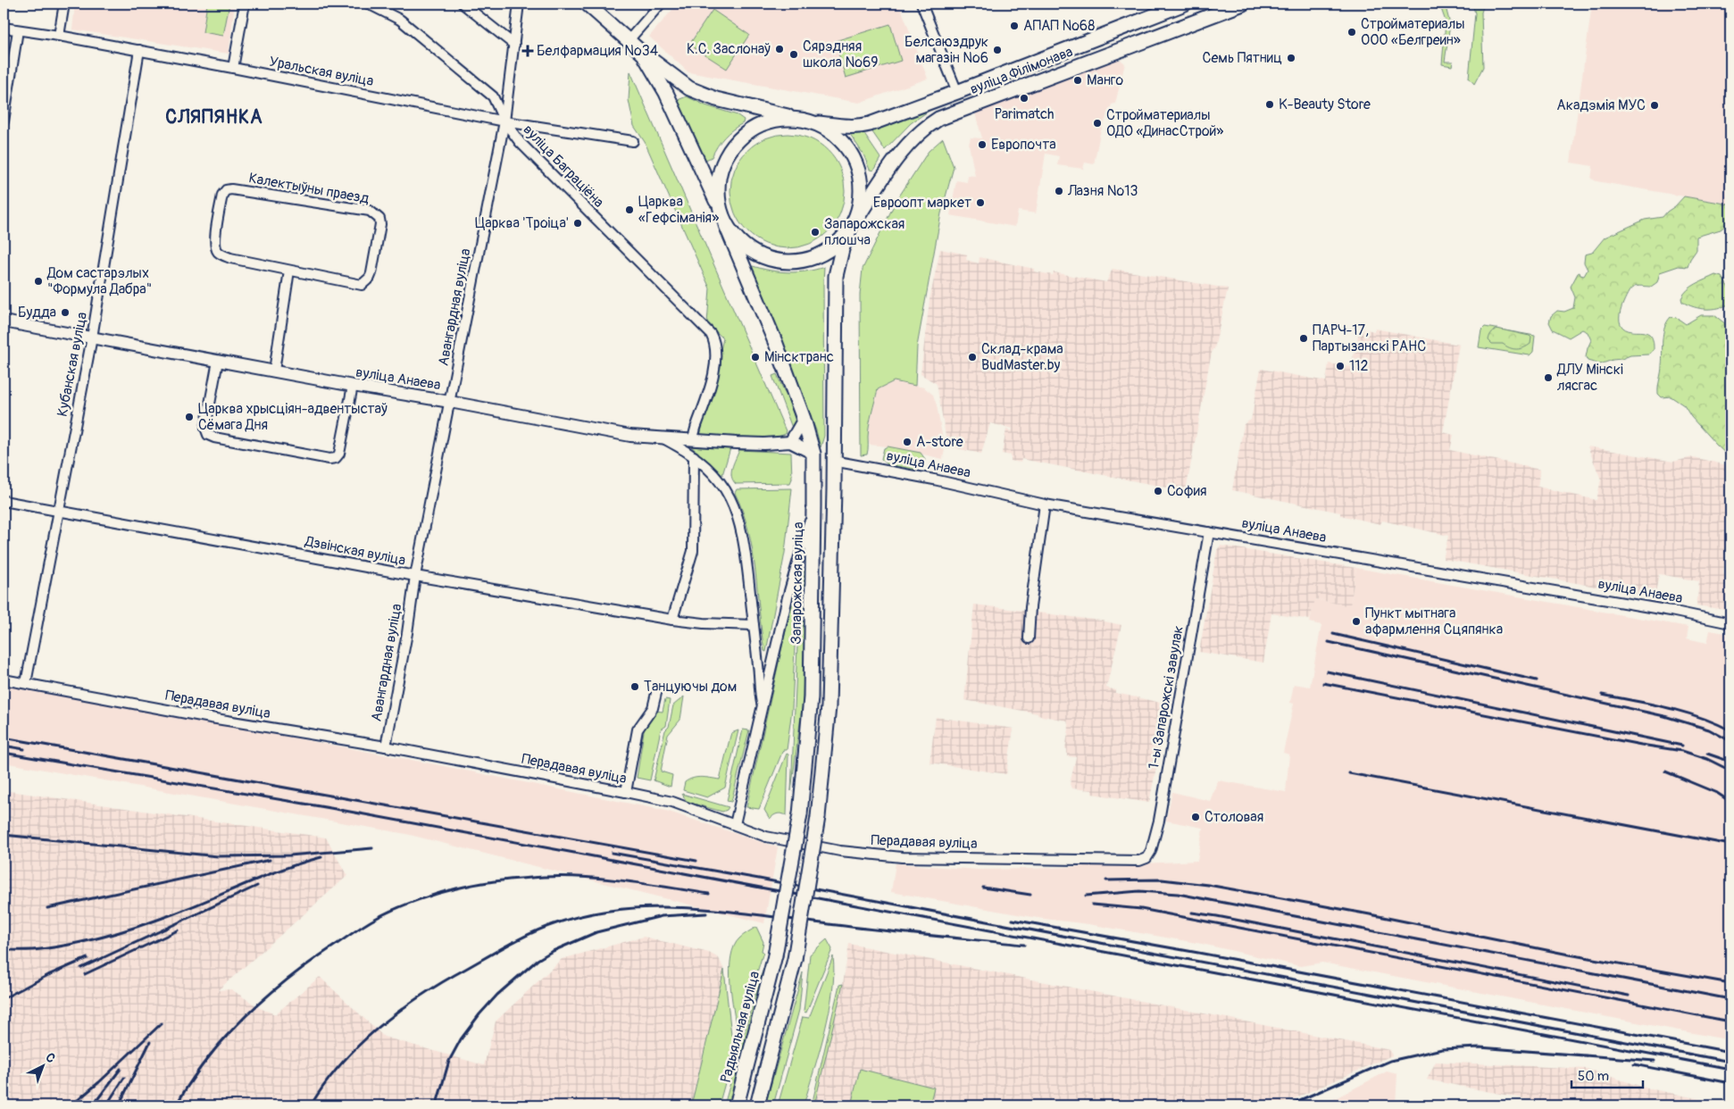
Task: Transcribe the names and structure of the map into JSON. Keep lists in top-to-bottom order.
{
  "streets": {
    "main road": ["вуліца Філімонава", "Запарожская вуліца", "Радыяльная вуліца"],
    "street": [
      "Уральская вуліца",
      "вуліца Баграціёна",
      "Калектыўны праезд",
      "Авангардная вуліца",
      "Кубанская вуліца",
      "вуліца Анаева",
      "Дзвінская вуліца",
      "1-ы Запарожскі завулак",
      "Перадавая вуліца"
    ]
  },
  "crossings": [
    ["вуліца Філімонава", "Запарожская вуліца"],
    ["Уральская вуліца", "вуліца Баграціёна"],
    ["Уральская вуліца", "Авангардная вуліца"],
    ["Уральская вуліца", "Кубанская вуліца"],
    ["вуліца Баграціёна", "Авангардная вуліца"],
    ["вуліца Баграціёна", "вуліца Анаева"],
    ["Авангардная вуліца", "вуліца Анаева"],
    ["Авангардная вуліца", "Дзвінская вуліца"],
    ["Авангардная вуліца", "Перадавая вуліца"],
    ["Кубанская вуліца", "вуліца Анаева"],
    ["Кубанская вуліца", "Дзвінская вуліца"],
    ["Кубанская вуліца", "Перадавая вуліца"],
    ["вуліца Анаева", "1-ы Запарожскі завулак"],
    ["Запарожская вуліца", "Радыяльная вуліца"],
    ["1-ы Запарожскі завулак", "Перадавая вуліца"]
  ],
  "districts": ["СЛЯПЯНКА"],
  "places": {
    "other": [
      "АПАП №68",
      "Стройматериалы ООО «Белгреин»",
      "К.С. Заслонаў",
      "Белсаюздрук магазін №6",
      "Сярэдняя школа №69",
      "Семь Пятниц",
      "Манго",
      "Parimatch",
      "K-Beauty Store",
      "Акадэмія МУС",
      "Стройматериалы ОДО «ДинасСтрой»",
      "Европочта",
      "Лазня №13",
      "Евроопт маркет",
      "Царква «Гефсіманія»",
      "Царква 'Троіца'",
      "Запарожская плошча",
      "Дом састарэлых \"Формула Дабра\"",
      "Будда",
      "ПАРЧ-17, Партызанскі РАНС",
      "Мінсктранс",
      "Склад-крама BudMaster.by",
      "112",
      "ДЛУ Мінскі лясгас",
      "Царква хрысціян-адвентыстаў Сёмага Дня",
      "А-store",
      "София",
      "Пункт мытнага афармлення Сцяпянка",
      "Танцуючы дом",
      "Столовая"
    ],
    "health": ["Белфармация №34"]
  },
  "scale_bar": "50 m",
  "north": "top right"
}
